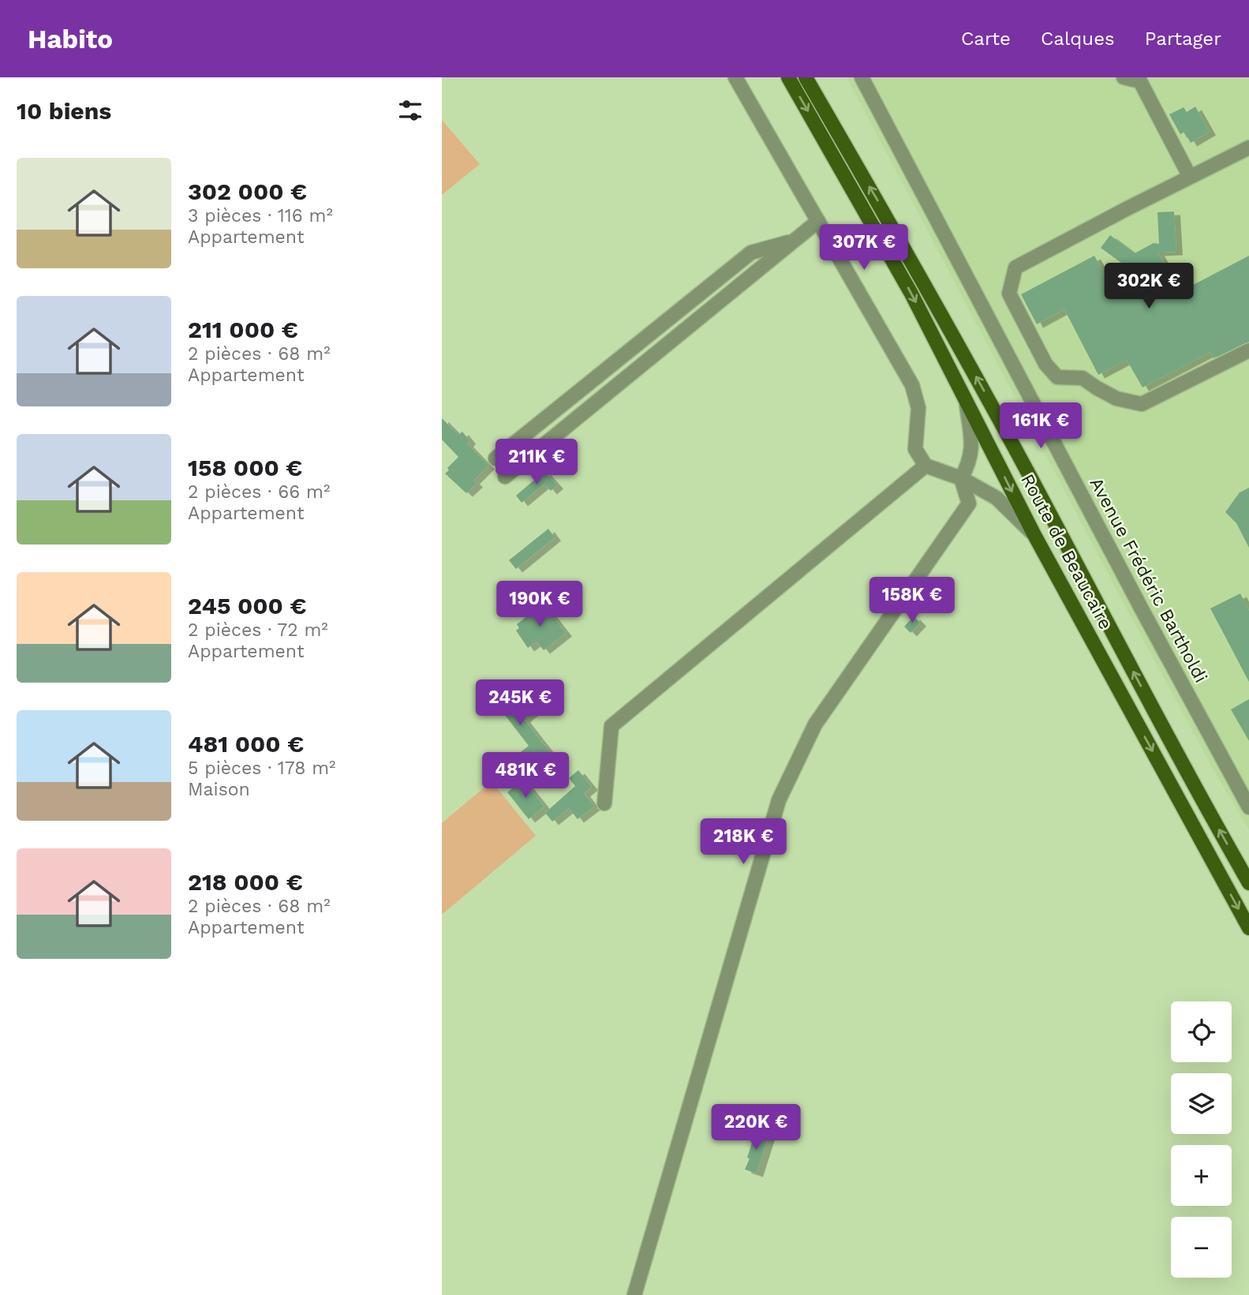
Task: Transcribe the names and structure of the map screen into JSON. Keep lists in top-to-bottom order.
{
  "streets": {
    "main road": ["Route de Beaucaire"],
    "street": ["Avenue Frédéric Bartholdi"]
  },
  "page": {
    "header": "Habito",
    "nav": ["Carte", "Calques", "Partager"],
    "heading": "10 biens",
    "list": [
      {
        "name": "302 000 €",
        "note": "3 pièces · 116 m² · Appartement"
      },
      {
        "name": "211 000 €",
        "note": "2 pièces · 68 m² · Appartement"
      },
      {
        "name": "158 000 €",
        "note": "2 pièces · 66 m² · Appartement"
      },
      {
        "name": "245 000 €",
        "note": "2 pièces · 72 m² · Appartement"
      },
      {
        "name": "481 000 €",
        "note": "5 pièces · 178 m² · Maison"
      },
      {
        "name": "218 000 €",
        "note": "2 pièces · 68 m² · Appartement"
      }
    ],
    "price": [
      "307K €",
      "302K €",
      "161K €",
      "211K €",
      "158K €",
      "190K €",
      "245K €",
      "481K €",
      "218K €",
      "220K €"
    ],
    "map_buttons": ["+", "−"]
  }
}
